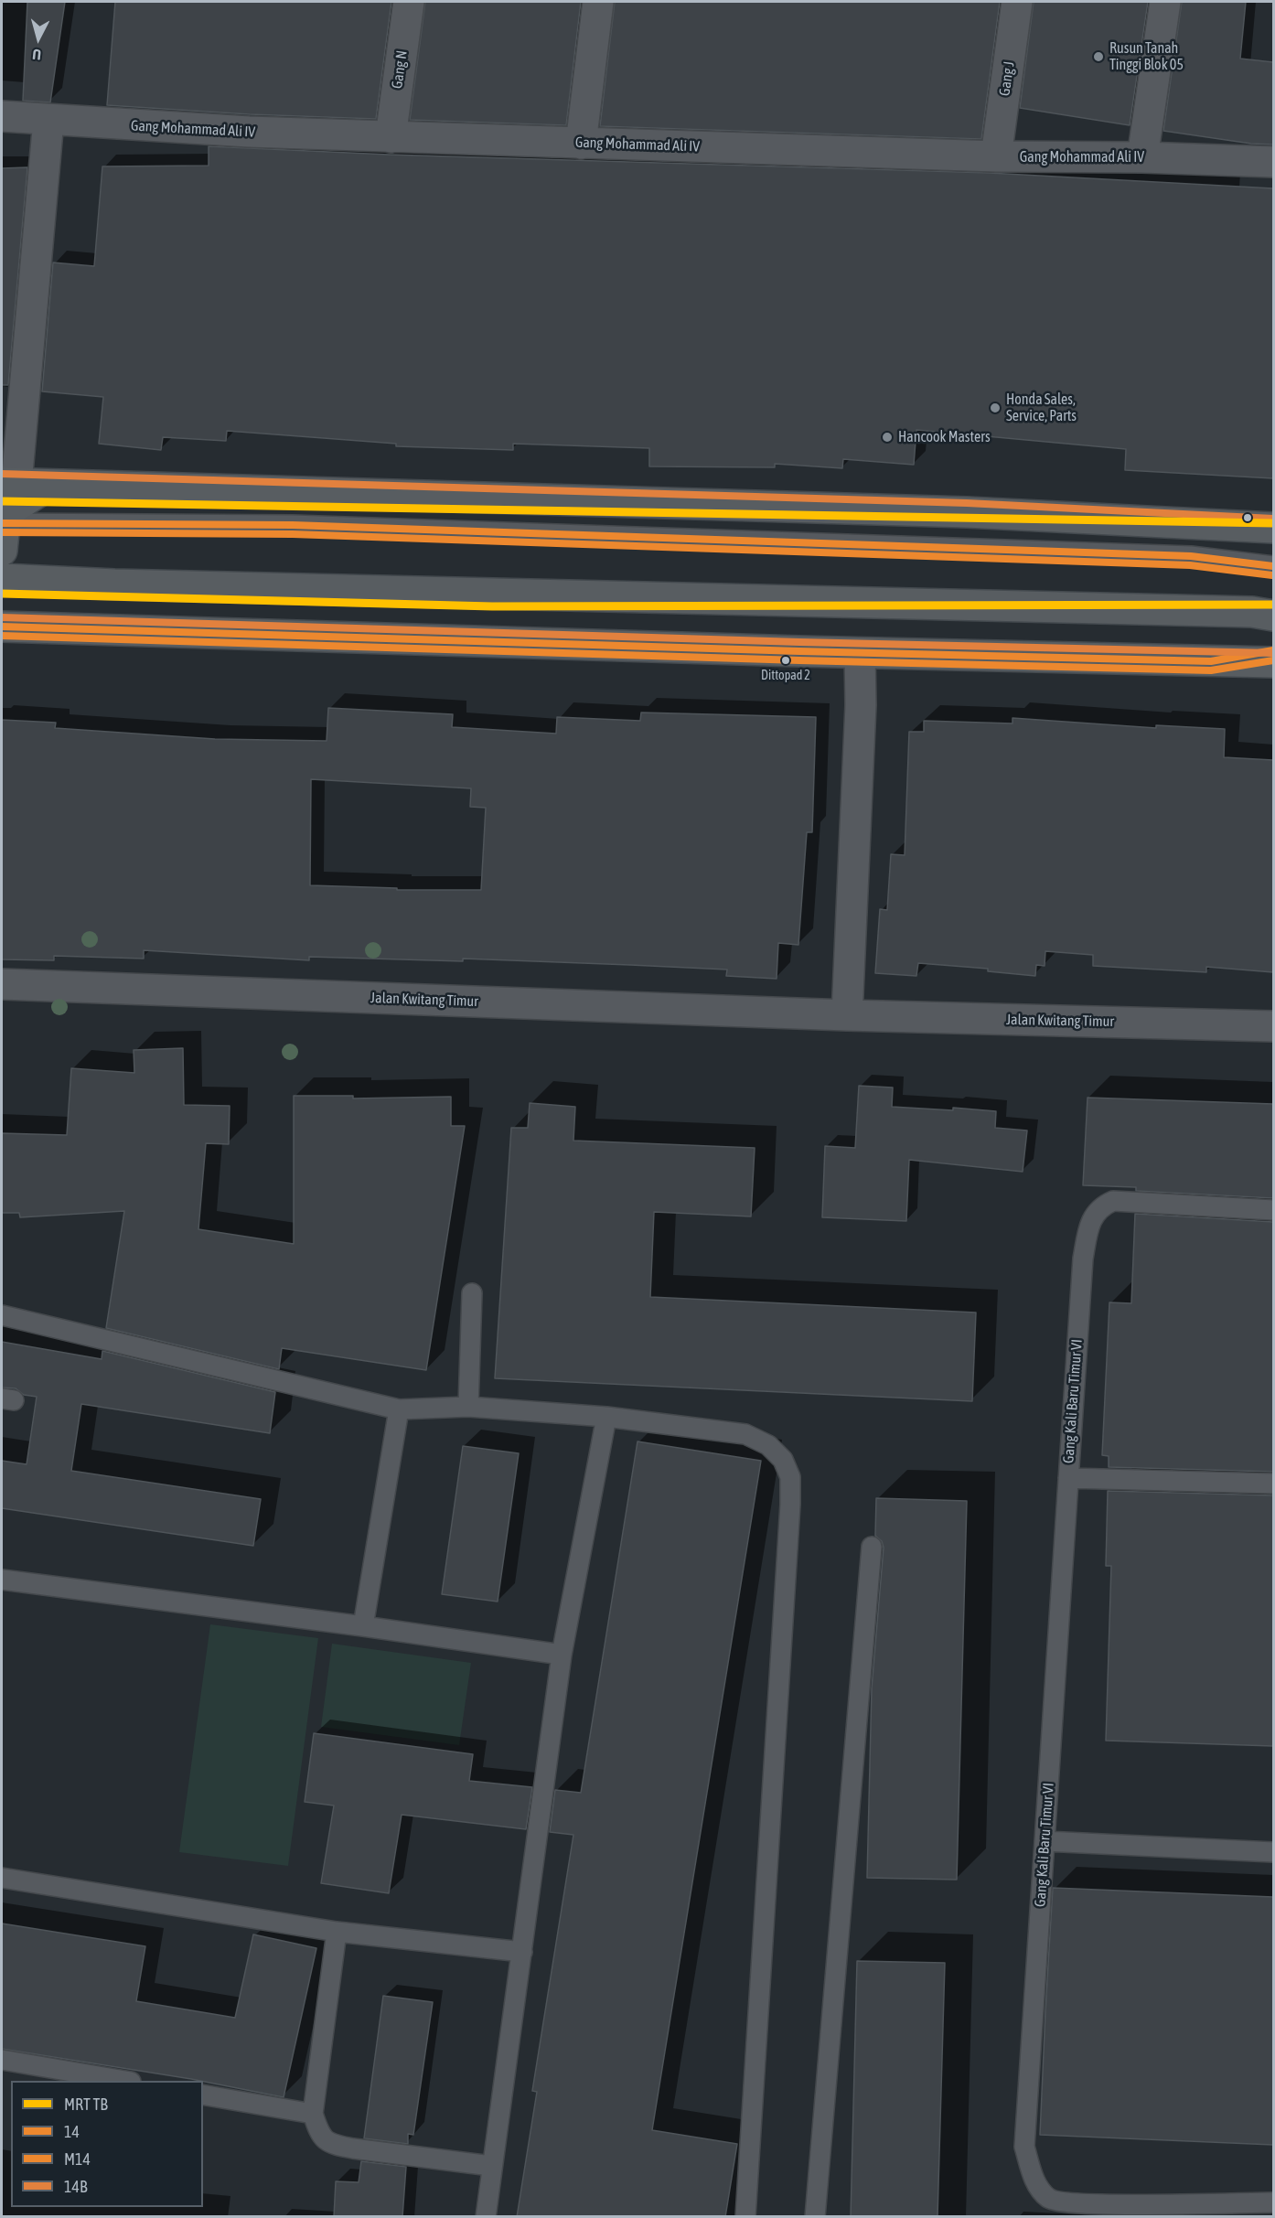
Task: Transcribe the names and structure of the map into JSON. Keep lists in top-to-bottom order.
{
  "streets": {
    "street": [
      "Gang N",
      "Gang J",
      "Gang Mohammad Ali IV",
      "Jalan Kwitang Timur"
    ],
    "lane": ["Gang Kali Baru Timur VI"]
  },
  "crossings": [
    ["Gang N", "Gang Mohammad Ali IV"],
    ["Gang J", "Gang Mohammad Ali IV"]
  ],
  "places": [
    "Rusun Tanah Tinggi Blok 05",
    "Honda Sales, Service, Parts",
    "Hancook Masters",
    "Dittopad 2"
  ],
  "lines": [
    "transit line 14B",
    "metro line TB",
    "transit line 14",
    "transit line M14"
  ],
  "legend": [
    "MRT TB",
    "14",
    "M14",
    "14B"
  ],
  "north": "bottom"
}
